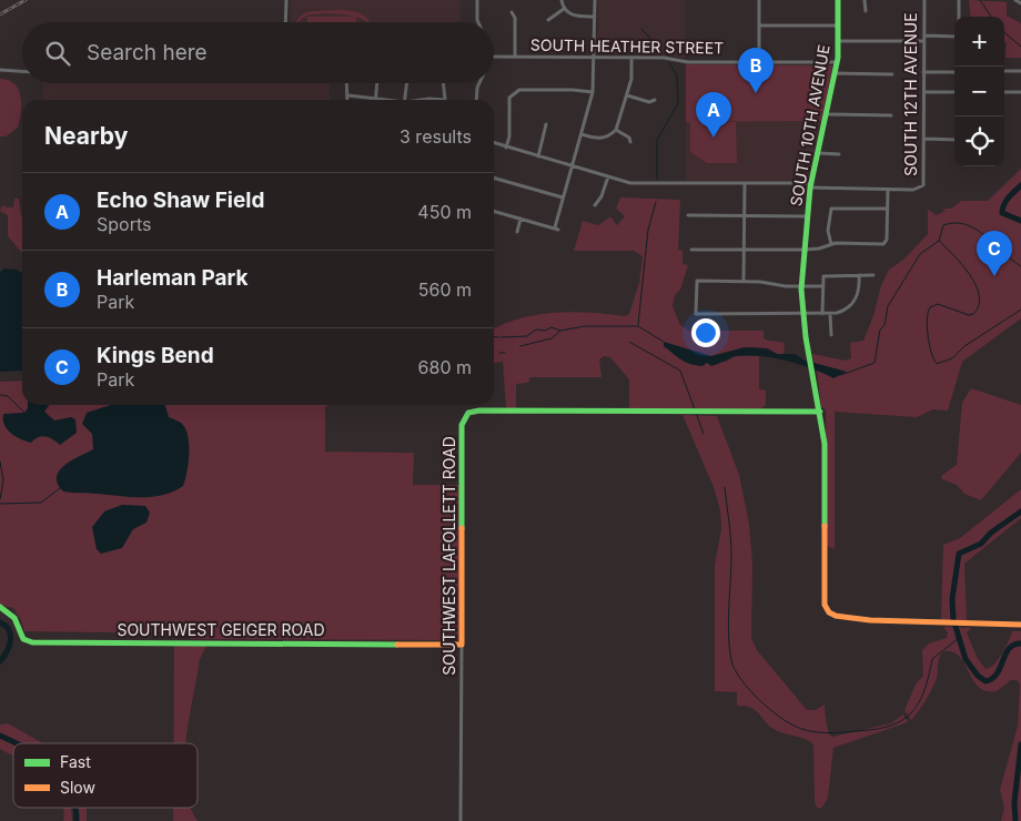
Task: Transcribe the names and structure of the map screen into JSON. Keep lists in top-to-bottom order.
{
  "streets": {
    "street": [
      "SOUTH HEATHER STREET",
      "SOUTH 12TH AVENUE",
      "SOUTH 10TH AVENUE",
      "SOUTHWEST LAFOLLETT ROAD",
      "SOUTHWEST GEIGER ROAD"
    ]
  },
  "crossings": [
    ["SOUTH HEATHER STREET", "SOUTH 10TH AVENUE"],
    ["SOUTH 10TH AVENUE", "SOUTHWEST LAFOLLETT ROAD"],
    ["SOUTHWEST LAFOLLETT ROAD", "SOUTHWEST GEIGER ROAD"]
  ],
  "legend": ["Fast", "Slow"],
  "page": {
    "map_buttons": ["+", "−"],
    "search": "Search here",
    "pins": ["B", "A", "C"],
    "heading": ["Nearby", "3 results"],
    "list": [
      {
        "mark": "A",
        "name": "Echo Shaw Field",
        "note": "Sports",
        "value": "450 m"
      },
      {
        "mark": "B",
        "name": "Harleman Park",
        "note": "Park",
        "value": "560 m"
      },
      {
        "mark": "C",
        "name": "Kings Bend",
        "note": "Park",
        "value": "680 m"
      }
    ]
  }
}
